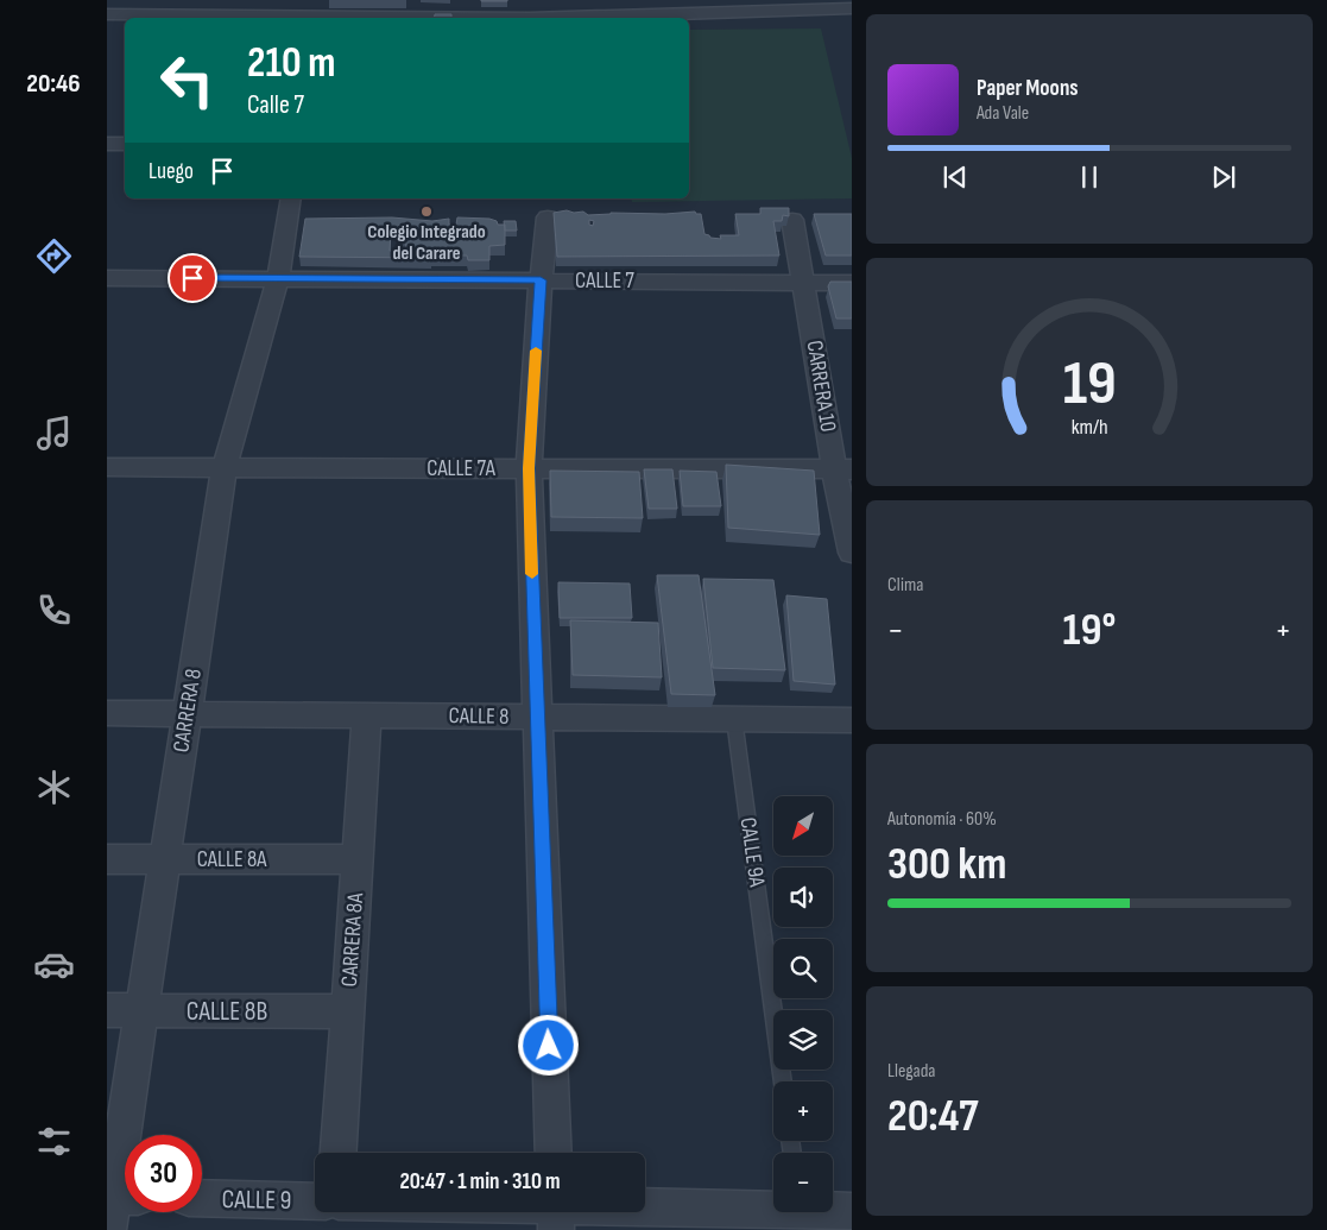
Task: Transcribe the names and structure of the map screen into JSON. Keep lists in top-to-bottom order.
{
  "streets": {
    "street": [
      "CALLE 7",
      "CARRERA 10",
      "CALLE 7A",
      "CARRERA 8",
      "CALLE 8",
      "CALLE 8A",
      "CARRERA 8A",
      "CALLE 8B",
      "CALLE 9"
    ],
    "lane": ["CALLE 9A"]
  },
  "crossings": [
    ["CALLE 7", "CARRERA 10"],
    ["CALLE 7", "CARRERA 8"],
    ["CARRERA 10", "CALLE 7A"],
    ["CALLE 7A", "CARRERA 8"],
    ["CARRERA 8", "CALLE 8"],
    ["CARRERA 8", "CALLE 8A"],
    ["CARRERA 8", "CALLE 8B"],
    ["CALLE 8", "CALLE 9A"],
    ["CALLE 8", "CARRERA 8A"],
    ["CALLE 8A", "CARRERA 8A"],
    ["CARRERA 8A", "CALLE 8B"]
  ],
  "places": ["Colegio Integrado del Carare"],
  "north": "bottom left",
  "page": {
    "tabs": "20:46",
    "turn": ["210 m", "Calle 7"],
    "song": ["Paper Moons", "Ada Vale"],
    "then": "Luego",
    "tile": [
      "Clima",
      ["Autonomía · 60%", "300 km"],
      ["Llegada", "20:47"]
    ],
    "heat": ["−", "19°", "+"],
    "map_buttons": ["+", "−"],
    "limit": "30",
    "trip": "20:47 · 1 min · 310 m",
    "gauge": ["19", "km/h"]
  }
}
